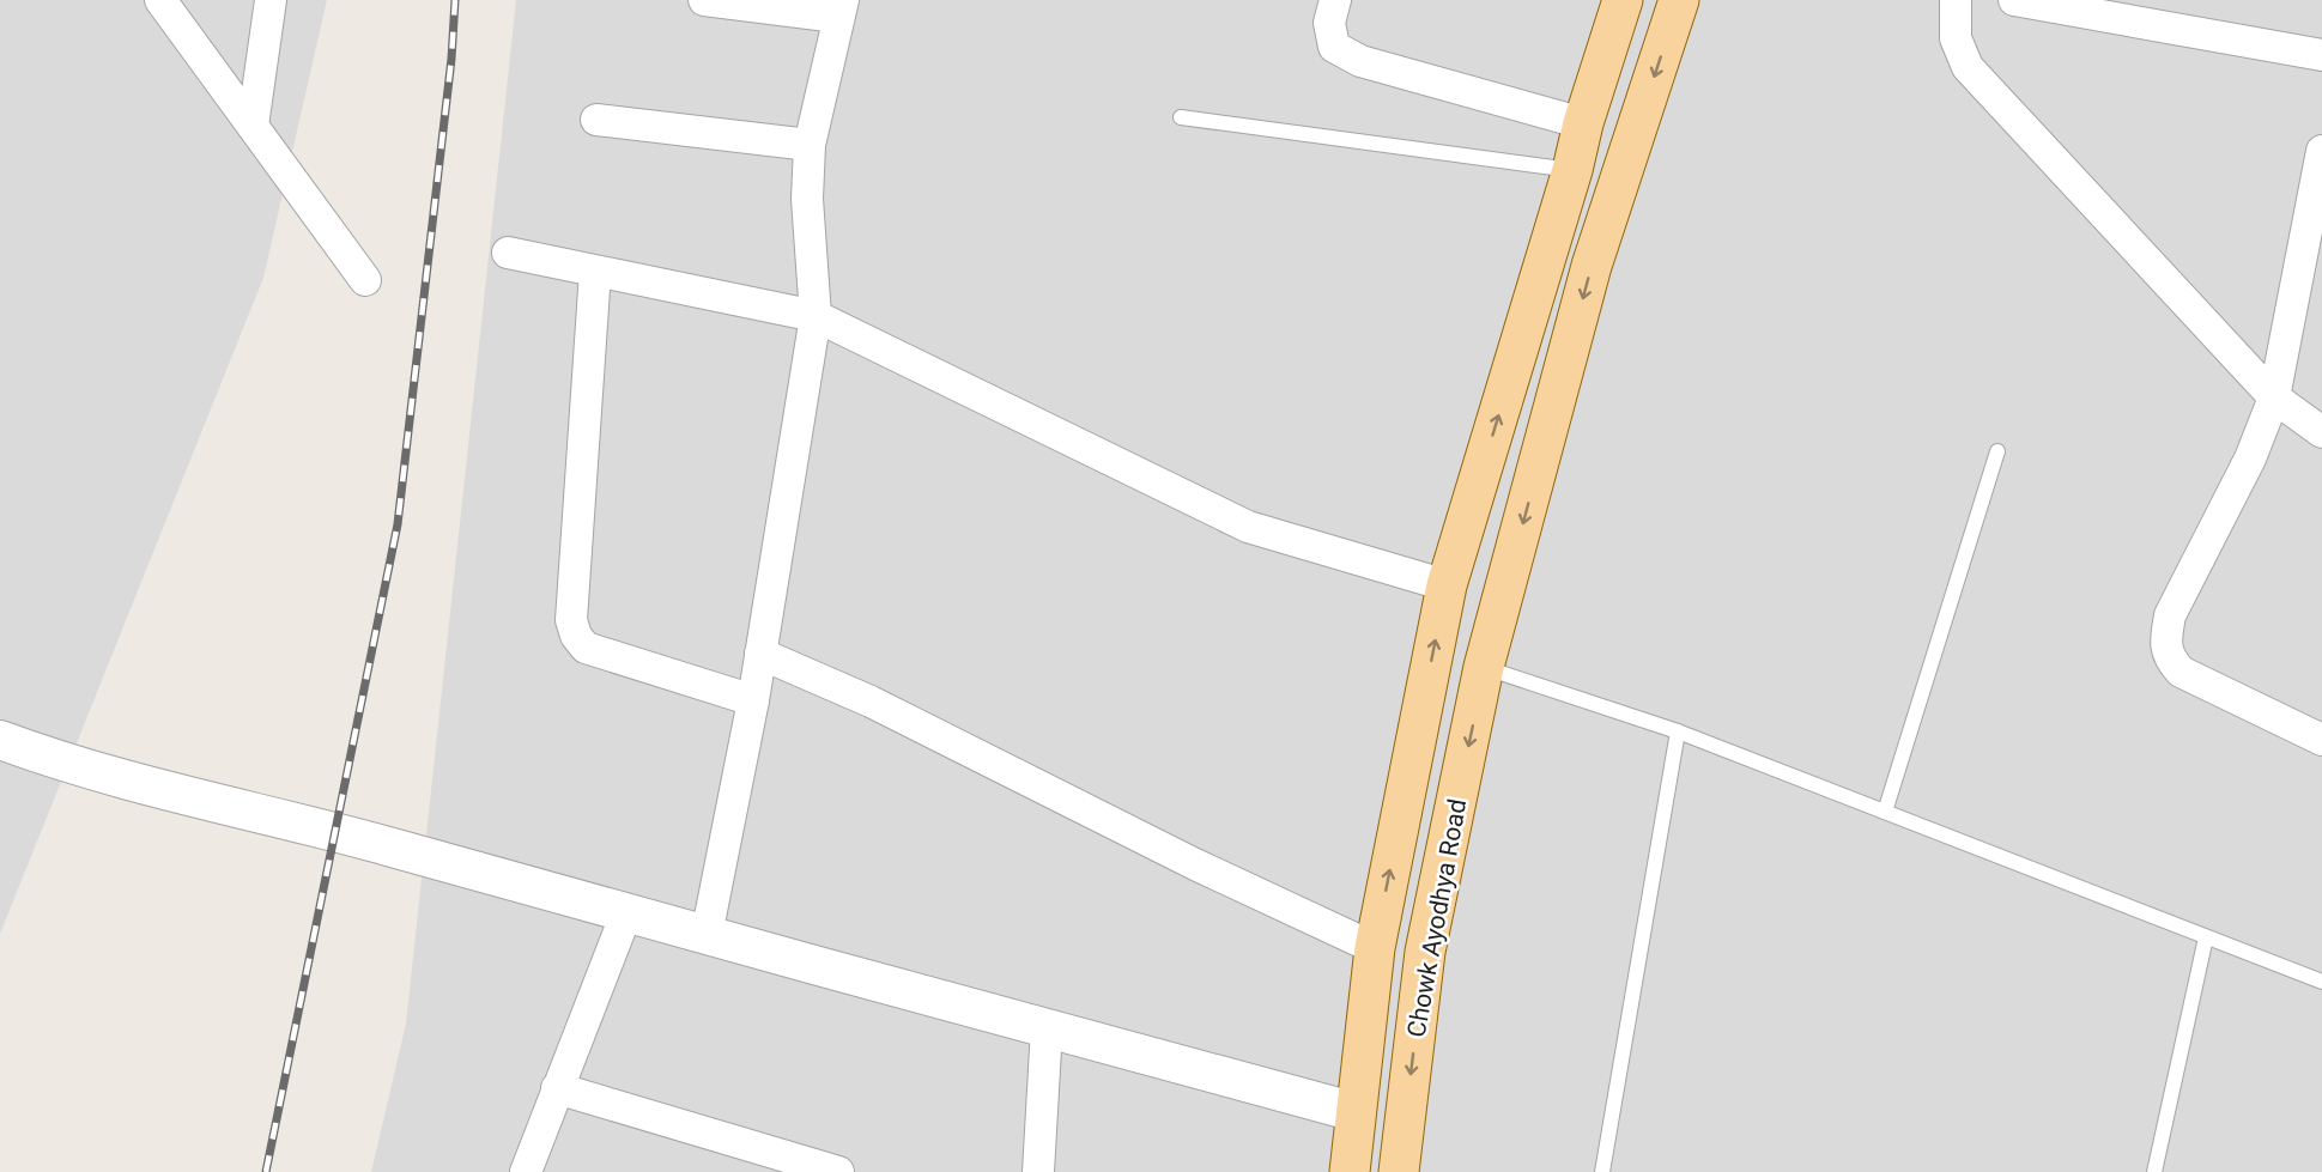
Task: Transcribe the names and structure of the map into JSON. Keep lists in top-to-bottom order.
{
  "streets": {
    "main road": ["Chowk Ayodhya Road"]
  }
}
